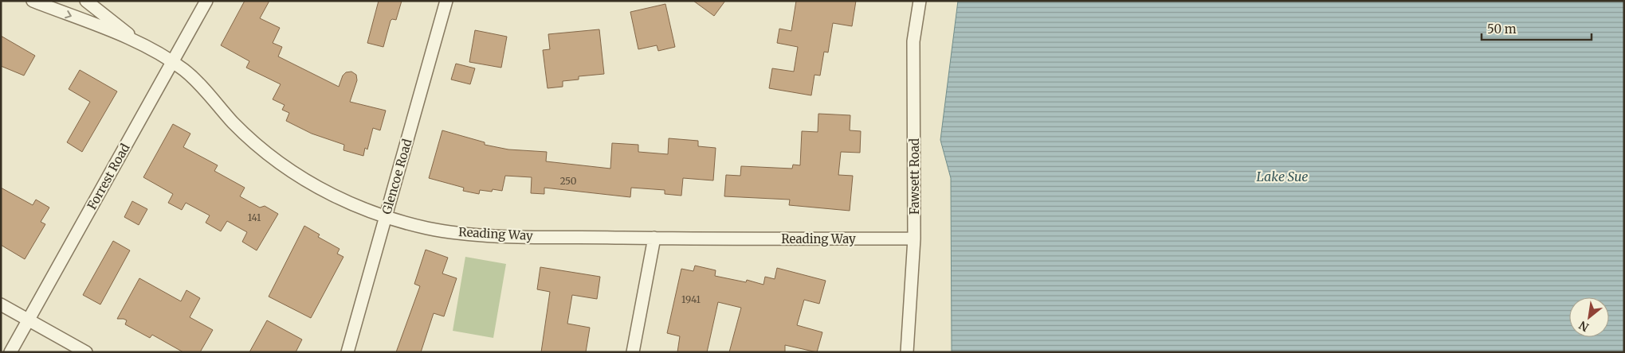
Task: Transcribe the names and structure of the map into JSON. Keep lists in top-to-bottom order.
{
  "streets": {
    "street": [
      "Forrest Road",
      "Glencoe Road",
      "Fawsett Road",
      "Reading Way"
    ]
  },
  "crossings": [
    ["Forrest Road", "Reading Way"],
    ["Glencoe Road", "Reading Way"],
    ["Fawsett Road", "Reading Way"]
  ],
  "water": ["Lake Sue"],
  "house_numbers": ["250", "141", "1941"],
  "scale_bar": "50 m",
  "north": "bottom left"
}
